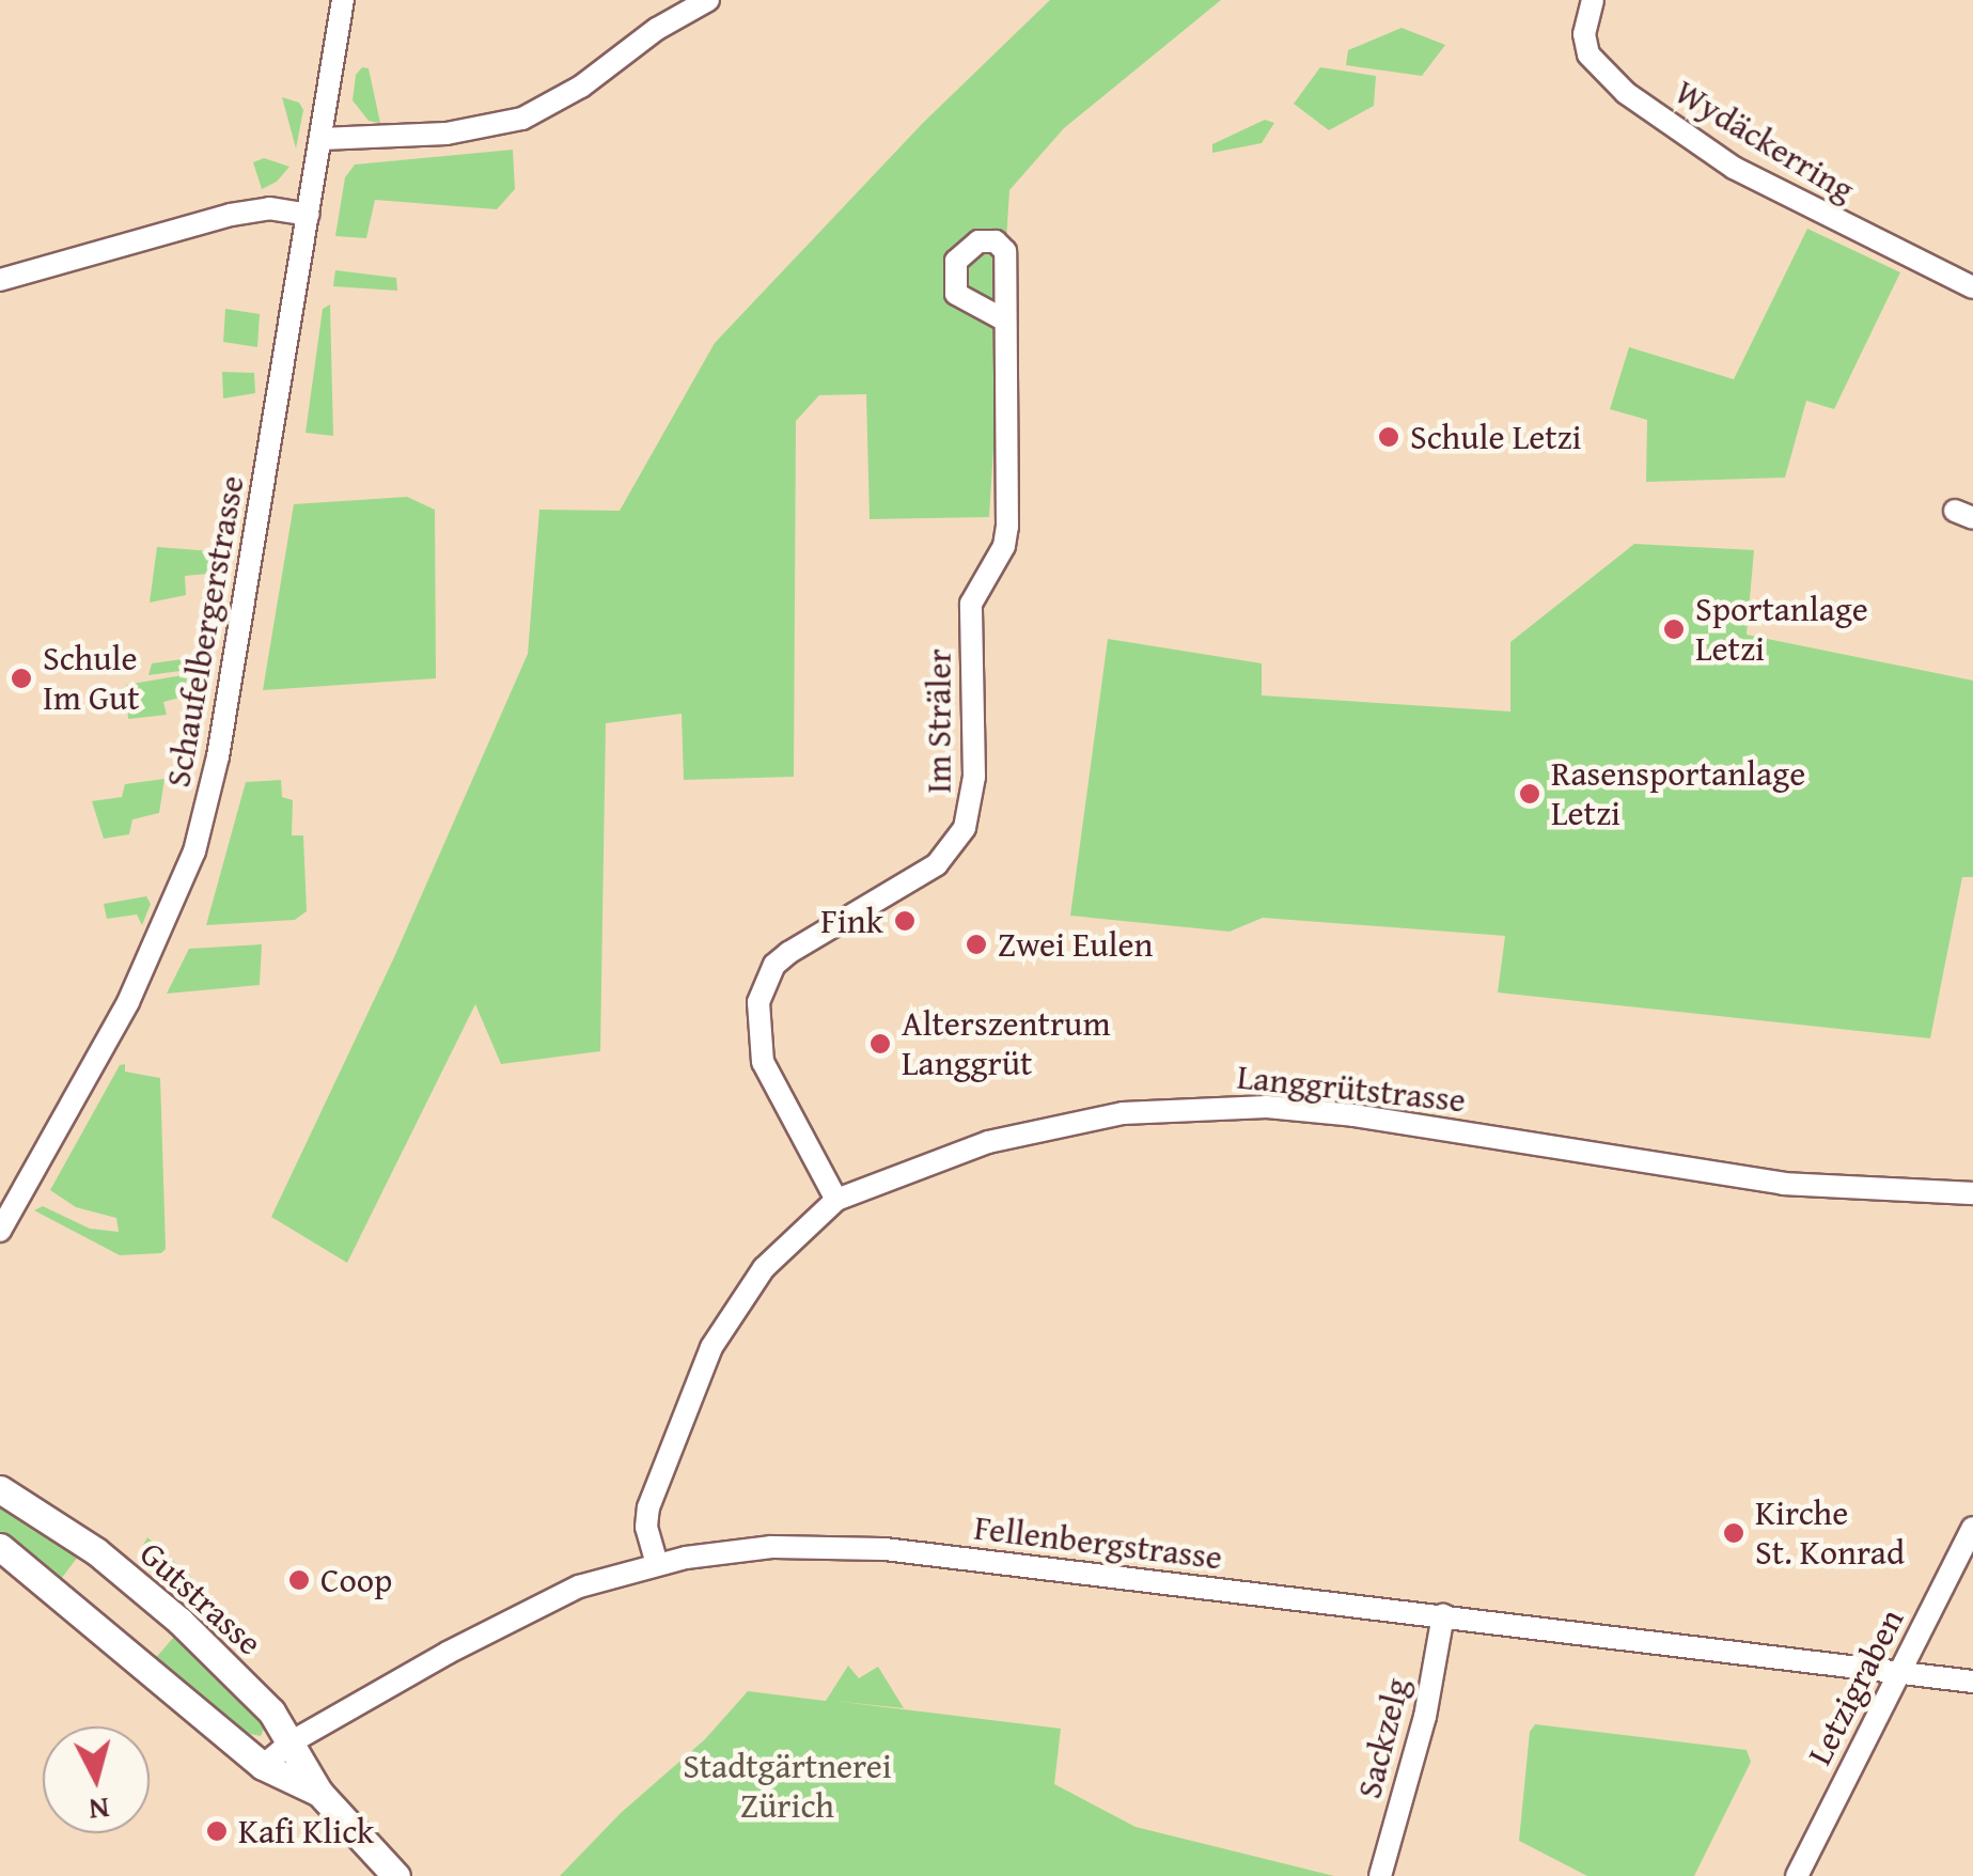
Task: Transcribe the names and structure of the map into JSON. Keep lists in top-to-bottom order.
{
  "streets": {
    "main road": ["Gutstrasse"],
    "street": [
      "Wydäckerring",
      "Schaufelbergerstrasse",
      "Im Sträler",
      "Langgrütstrasse",
      "Fellenbergstrasse",
      "Letzigraben",
      "Sackzelg"
    ]
  },
  "crossings": [
    ["Im Sträler", "Langgrütstrasse"],
    ["Langgrütstrasse", "Fellenbergstrasse"],
    ["Fellenbergstrasse", "Gutstrasse"],
    ["Fellenbergstrasse", "Letzigraben"],
    ["Fellenbergstrasse", "Sackzelg"]
  ],
  "parks": ["Stadtgärtnerei Zürich"],
  "places": [
    "Schule Letzi",
    "Sportanlage Letzi",
    "Schule Im Gut",
    "Rasensportanlage Letzi",
    "Fink",
    "Zwei Eulen",
    "Alterszentrum Langgrüt",
    "Kirche St. Konrad",
    "Coop",
    "Kafi Klick"
  ],
  "north": "bottom"
}
